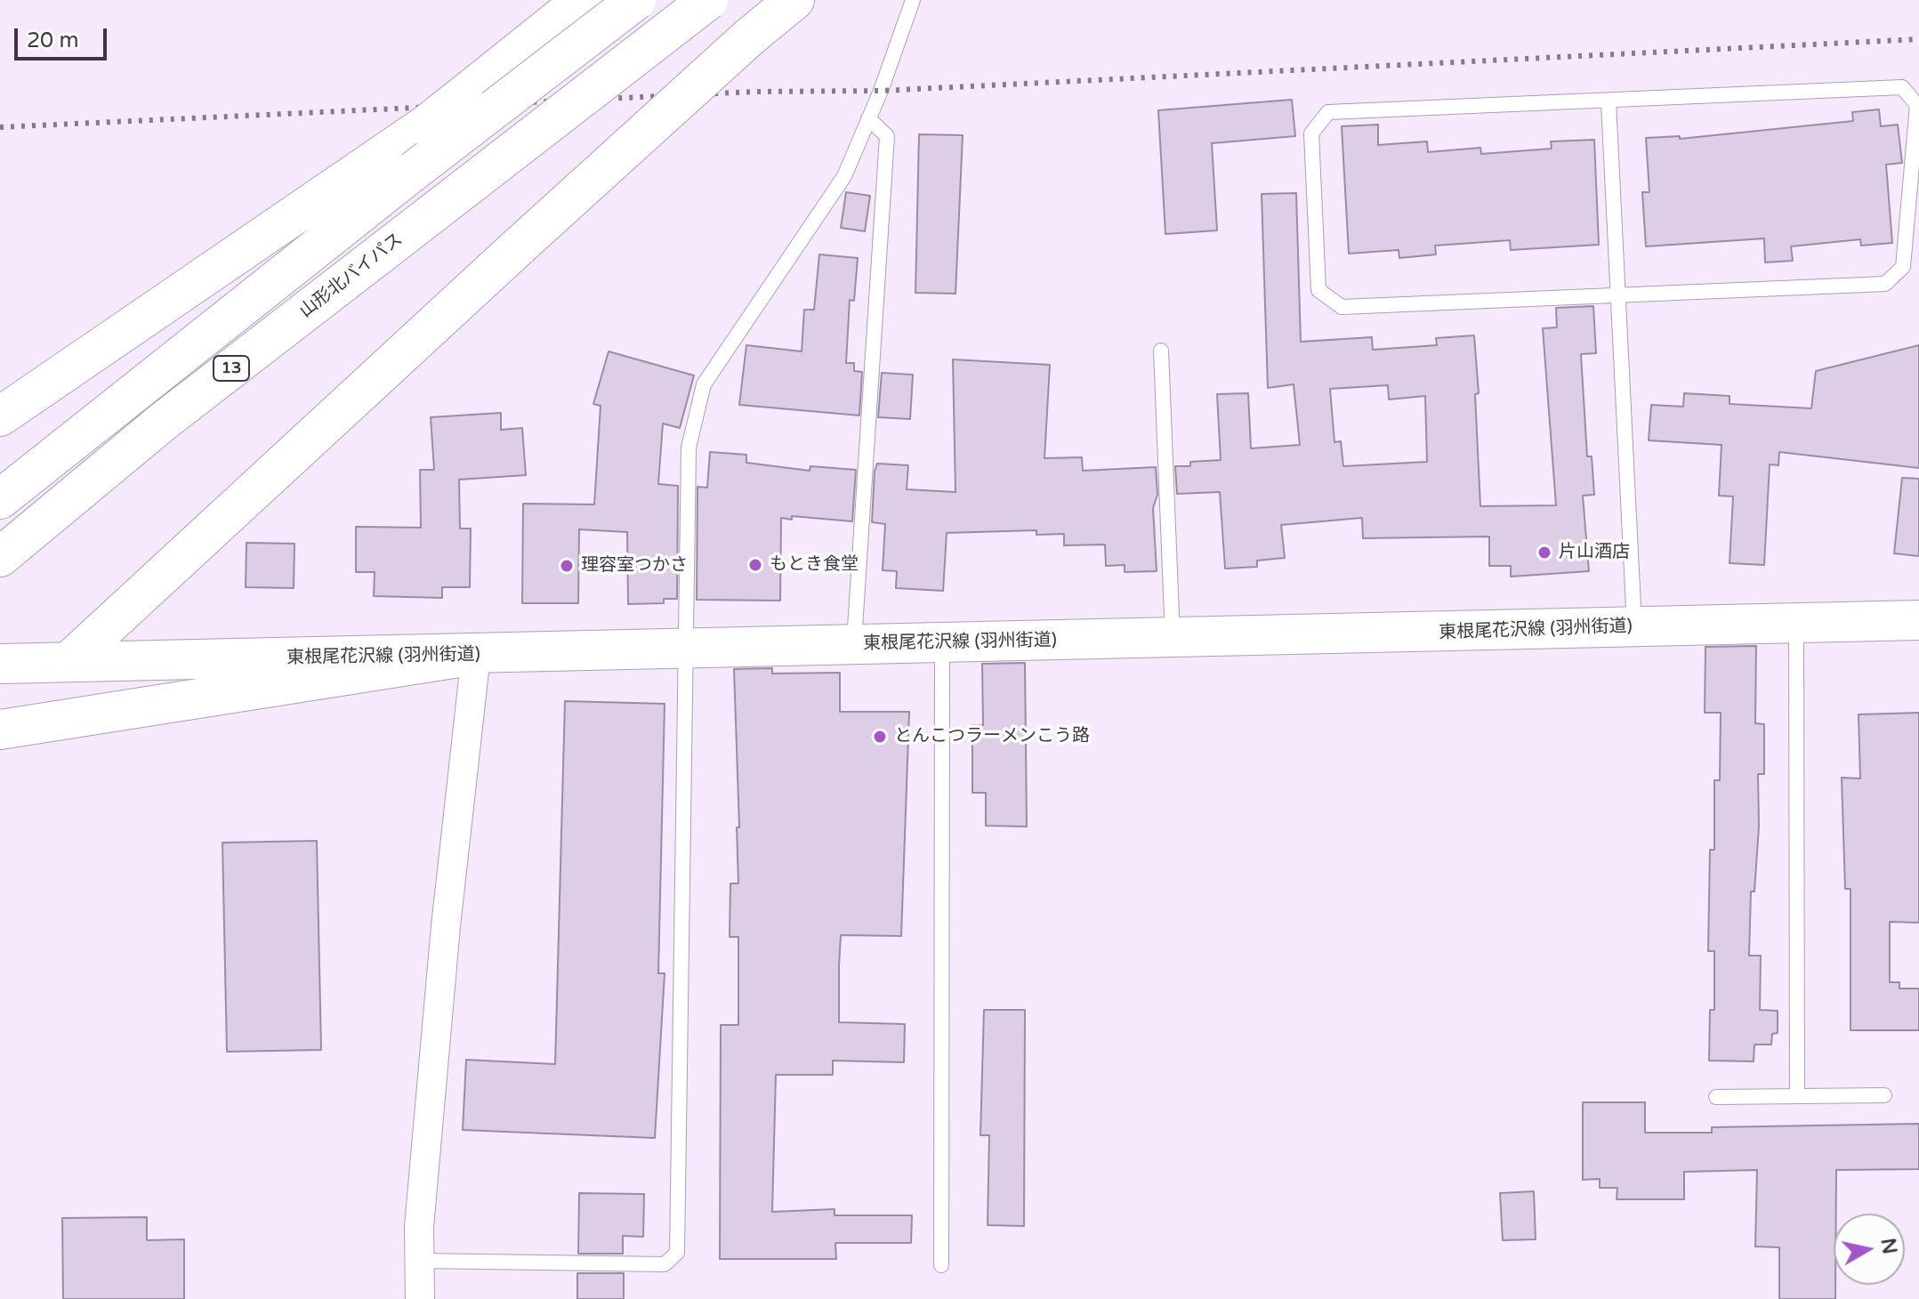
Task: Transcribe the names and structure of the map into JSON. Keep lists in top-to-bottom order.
{
  "streets": {
    "main road": ["山形北バイパス", "13", "東根尾花沢線 (羽州街道)"]
  },
  "places": [
    "片山酒店",
    "もとき食堂",
    "理容室つかさ",
    "とんこつラーメンこう路"
  ],
  "scale_bar": "20 m",
  "north": "right"
}
